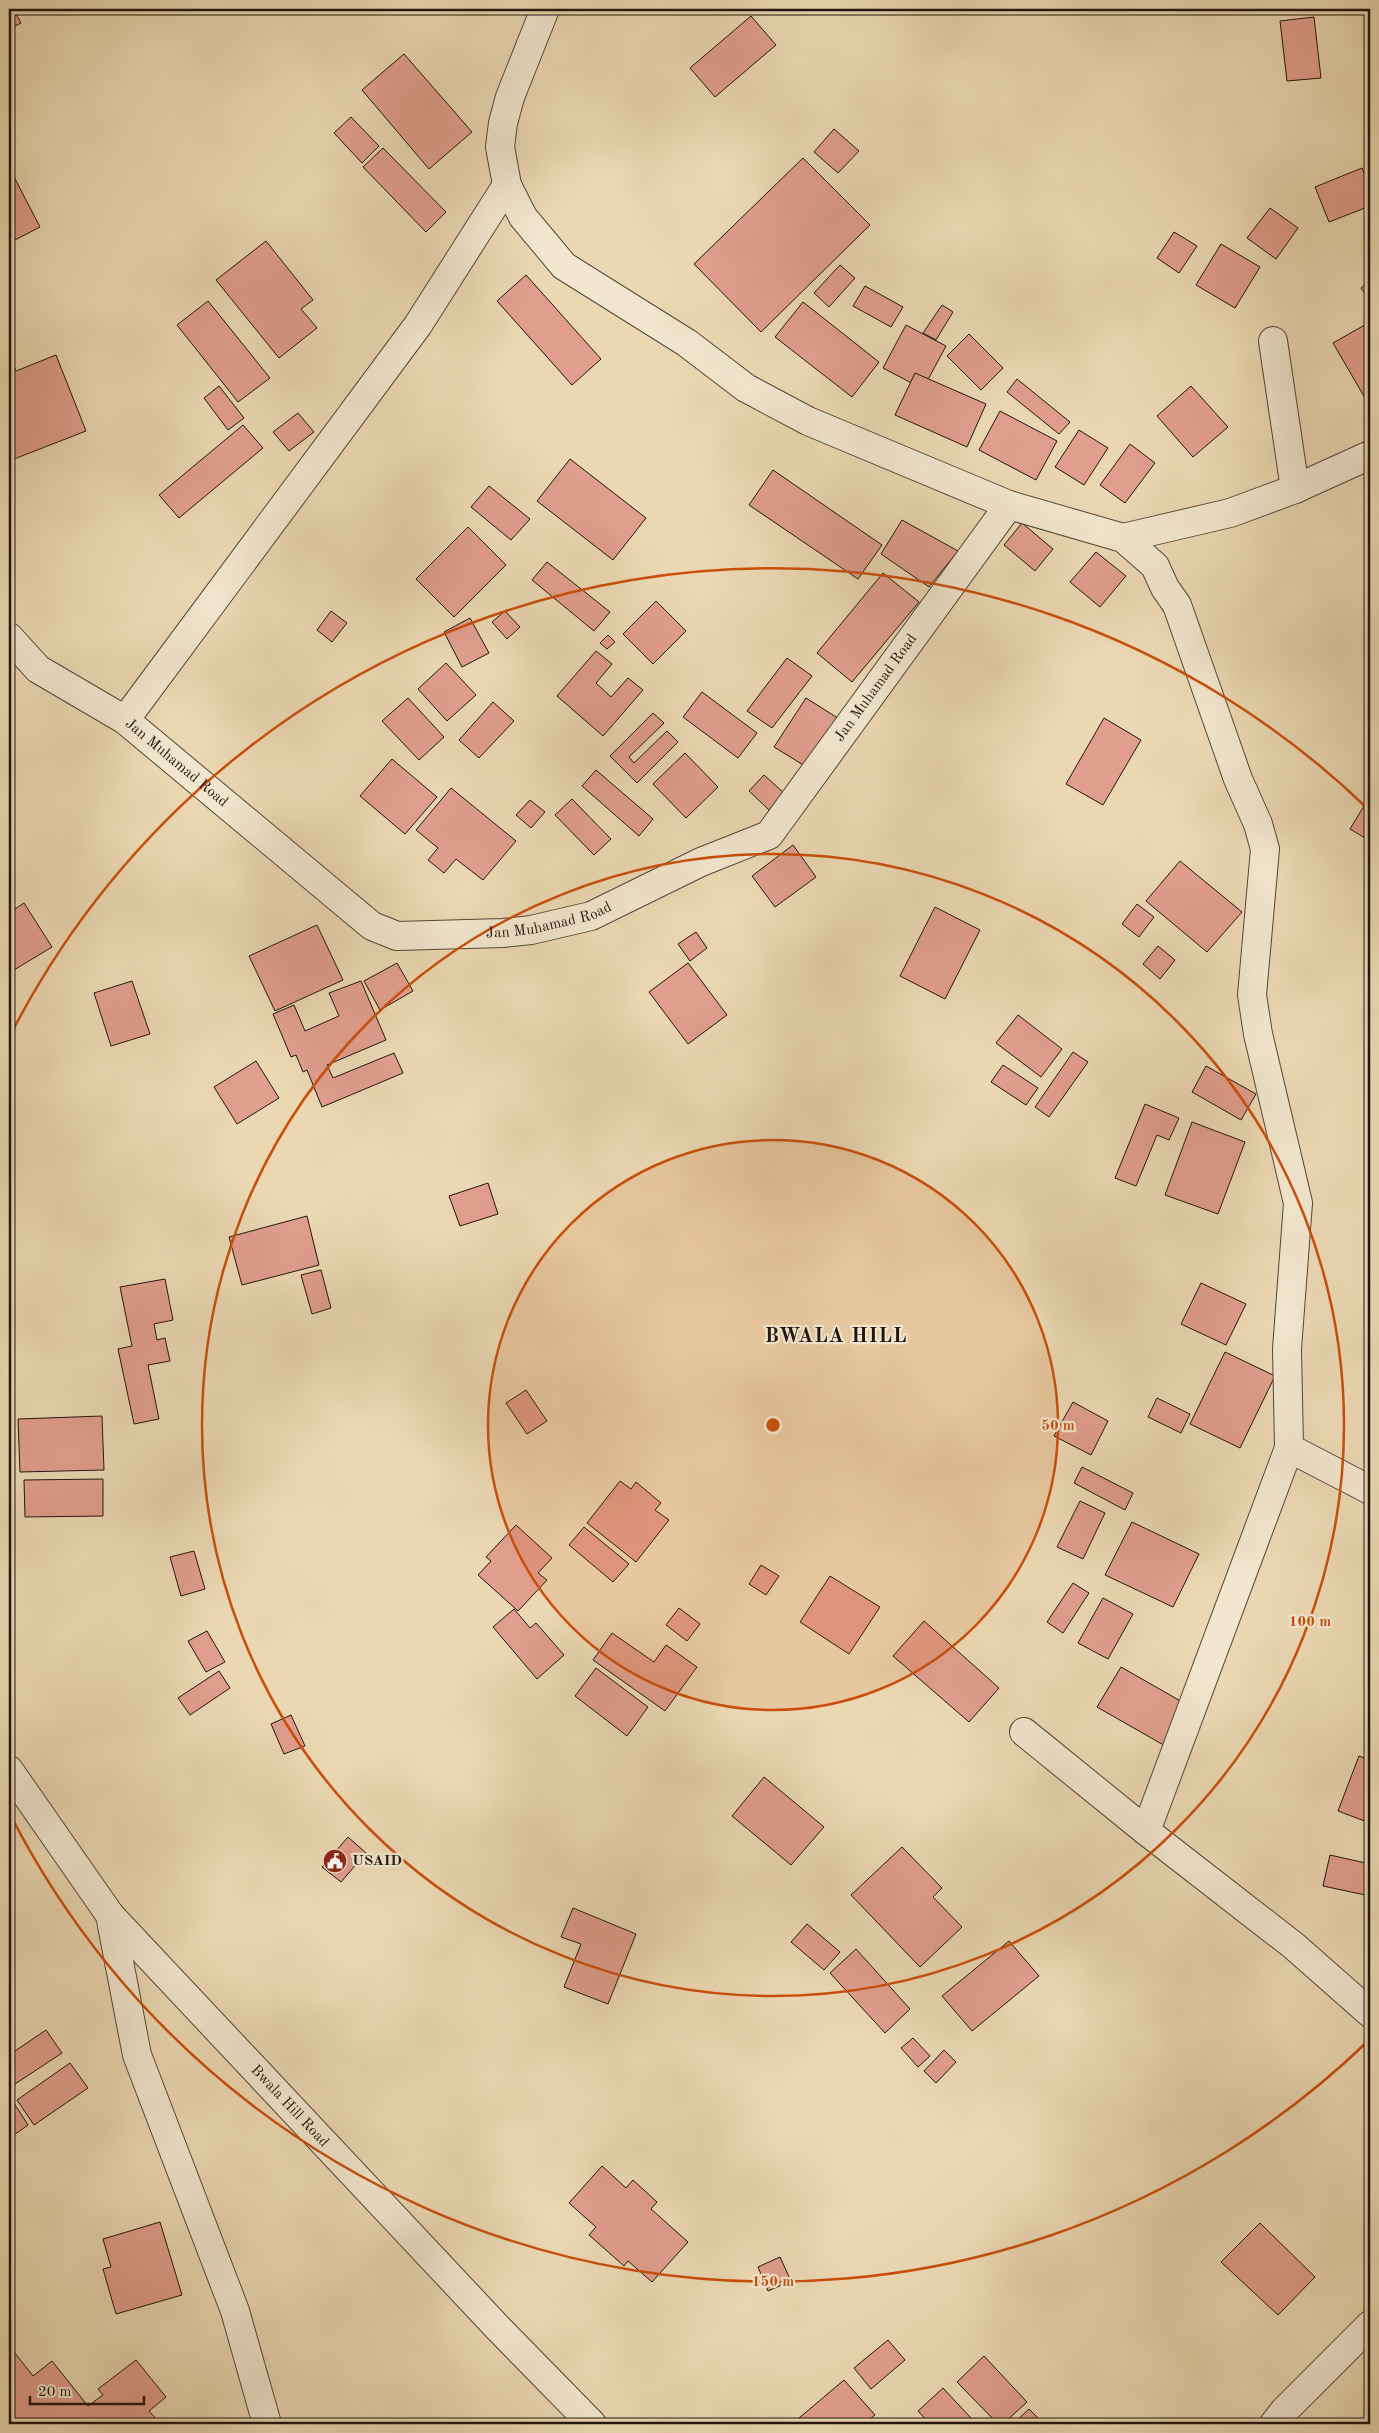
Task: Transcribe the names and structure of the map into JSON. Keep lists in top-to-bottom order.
{
  "streets": {
    "street": ["Jan Muhamad Road", "Bwala Hill Road"]
  },
  "districts": ["BWALA HILL"],
  "places": {
    "public building": ["USAID"]
  },
  "scale_bar": "20 m",
  "rings": ["50 m", "100 m", "150 m"]
}
